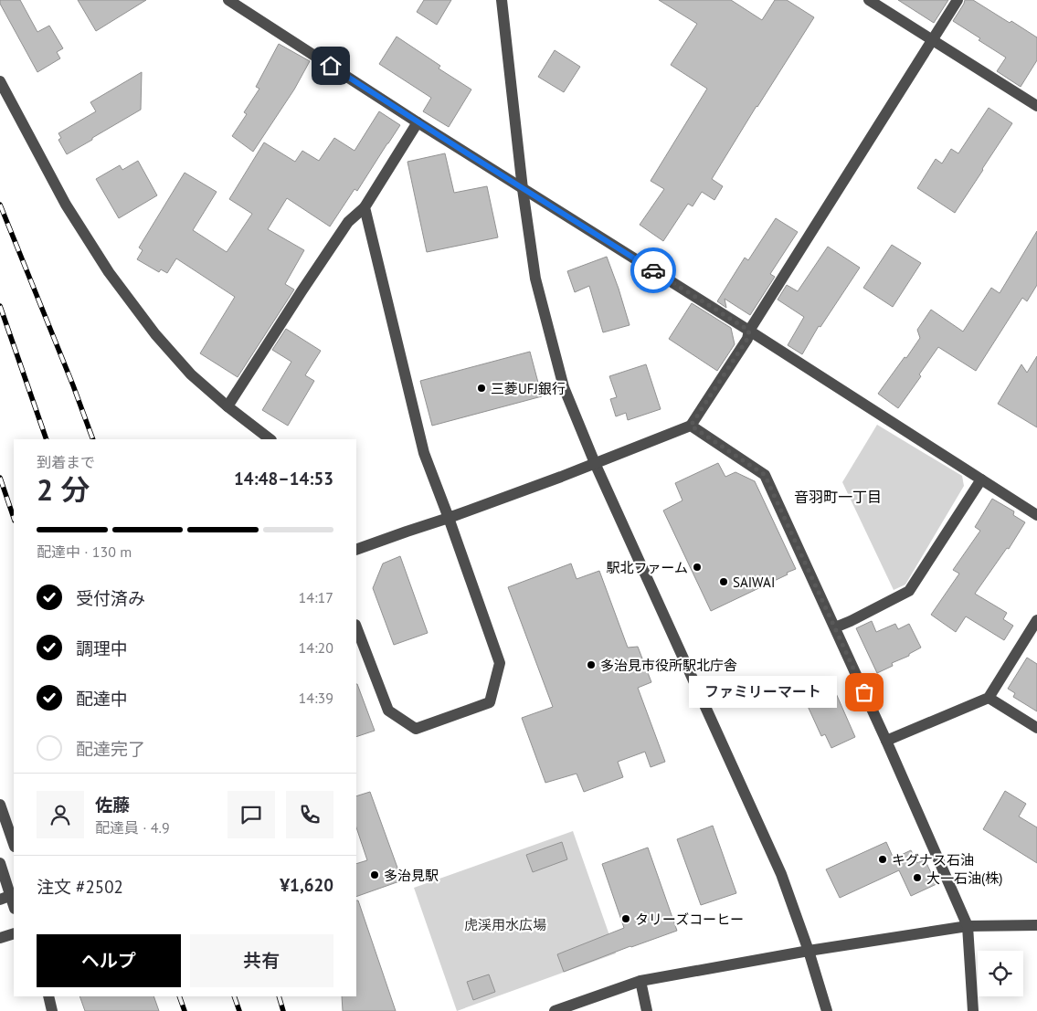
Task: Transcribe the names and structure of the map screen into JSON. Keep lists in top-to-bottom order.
{
  "districts": ["音羽町一丁目"],
  "parks": ["虎渓用水広場"],
  "places": [
    "三菱UFJ銀行",
    "駅北ファーム",
    "SAIWAI",
    "多治見市役所駅北庁舎",
    "ファミリーマート",
    "キグナス石油",
    "多治見駅",
    "大一石油(株)",
    "タリーズコーヒー"
  ],
  "page": {
    "heading": ["2 分", "到着まで", "14:48–14:53"],
    "panel": [
      "佐藤",
      "配達員 · 4.9",
      "注文 #2502",
      "¥1,620"
    ],
    "bar": "配達中 · 130 m",
    "list": [
      ["受付済み", "14:17"],
      ["調理中", "14:20"],
      ["配達中", "14:39"],
      "配達完了"
    ],
    "bubble": "ファミリーマート",
    "buttons": ["ヘルプ", "共有"]
  }
}
